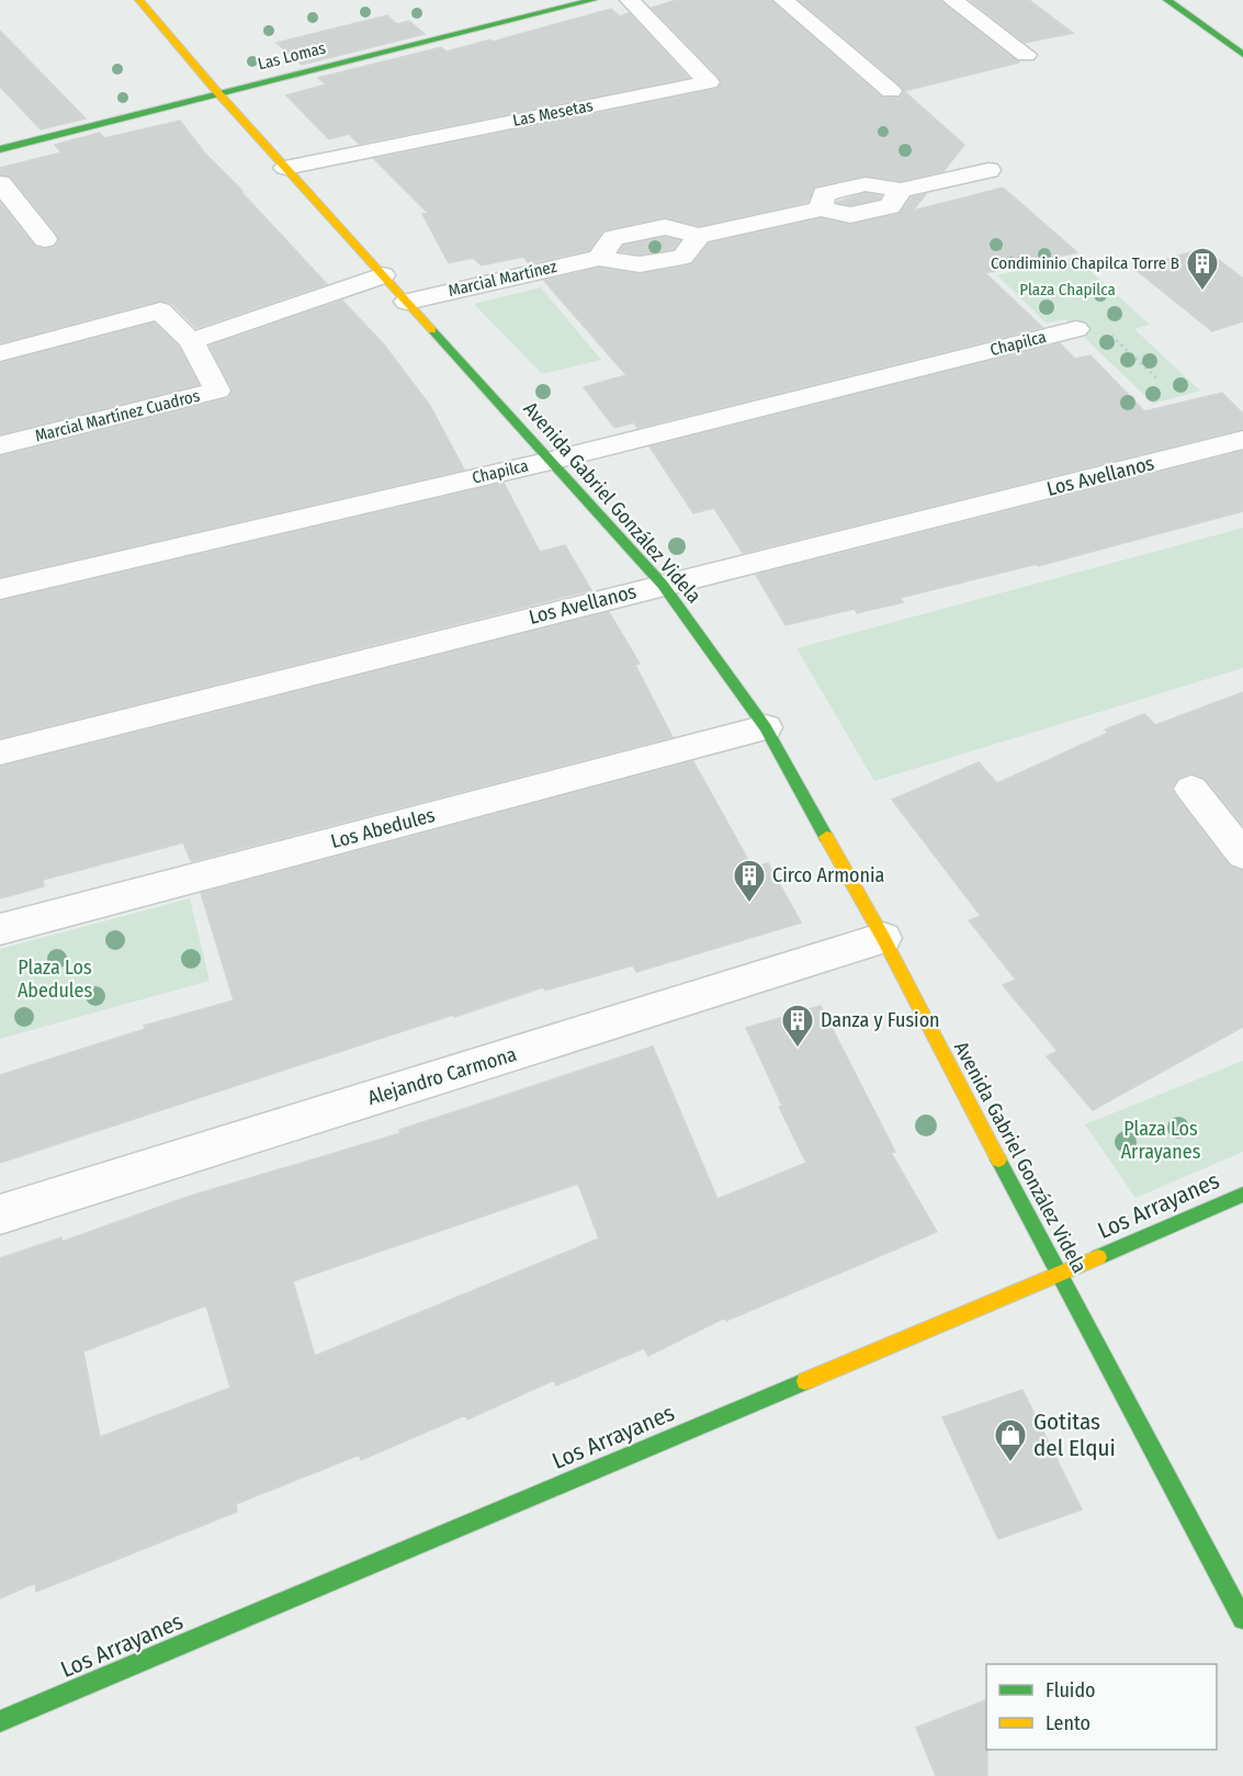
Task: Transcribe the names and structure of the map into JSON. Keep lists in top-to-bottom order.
{
  "streets": {
    "main road": ["Las Lomas", "Avenida Gabriel González Videla", "Los Arrayanes"],
    "street": [
      "Las Mesetas",
      "Marcial Martínez",
      "Chapilca",
      "Marcial Martínez Cuadros",
      "Los Avellanos",
      "Los Abedules",
      "Alejandro Carmona"
    ]
  },
  "crossings": [
    ["Las Lomas", "Avenida Gabriel González Videla"],
    ["Las Mesetas", "Avenida Gabriel González Videla"],
    ["Marcial Martínez", "Avenida Gabriel González Videla"],
    ["Chapilca", "Avenida Gabriel González Videla"],
    ["Los Avellanos", "Avenida Gabriel González Videla"],
    ["Avenida Gabriel González Videla", "Los Abedules"],
    ["Avenida Gabriel González Videla", "Alejandro Carmona"],
    ["Avenida Gabriel González Videla", "Los Arrayanes"]
  ],
  "parks": ["Plaza Chapilca", "Plaza Los Abedules", "Plaza Los Arrayanes"],
  "places": {
    "building": ["Condiminio Chapilca Torre B", "Circo Armonia", "Danza y Fusion"],
    "shop": ["Gotitas del Elqui"]
  },
  "legend": ["Fluido", "Lento"]
}
